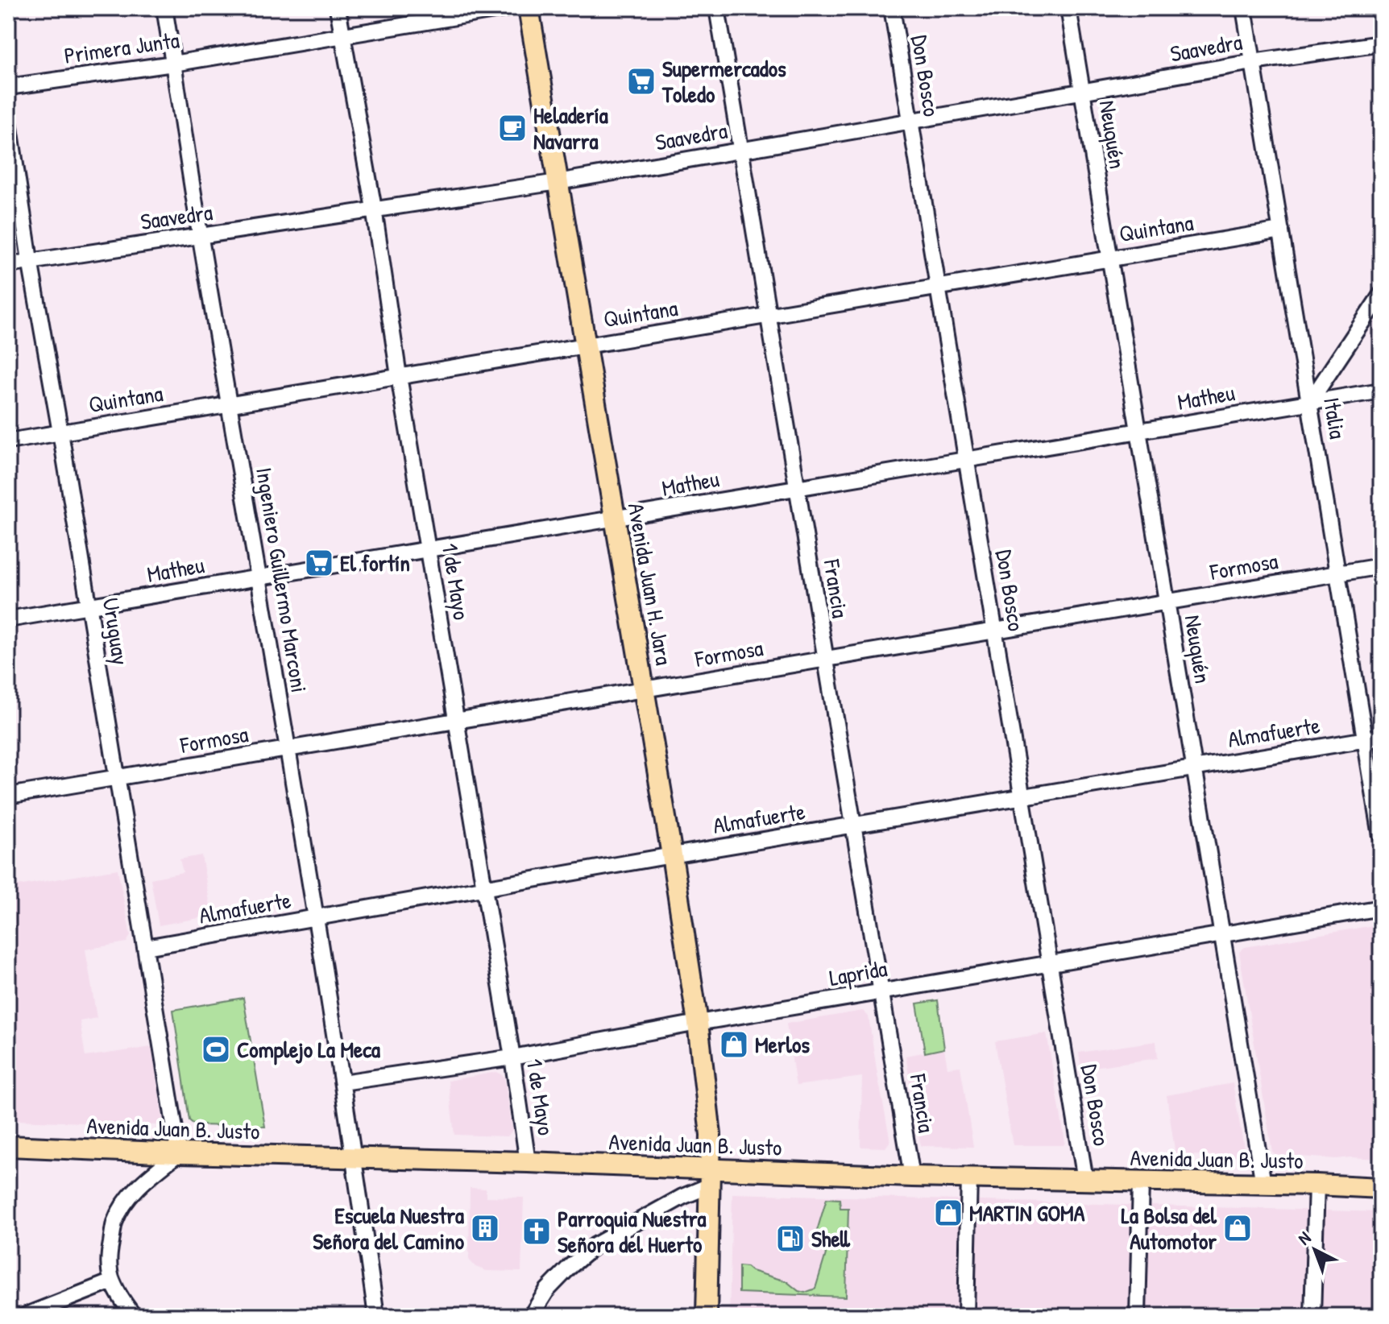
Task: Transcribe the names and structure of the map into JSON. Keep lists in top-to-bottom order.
{
  "streets": {
    "main road": ["Avenida Juan H. Jara", "Avenida Juan B. Justo"],
    "street": [
      "Primera Junta",
      "Saavedra",
      "Don Bosco",
      "Neuquén",
      "Quintana",
      "Matheu",
      "Italia",
      "Formosa",
      "Ingeniero Guillermo Marconi",
      "1 de Mayo",
      "Francia",
      "Uruguay",
      "Almafuerte",
      "Laprida"
    ]
  },
  "crossings": [
    ["Primera Junta", "Ingeniero Guillermo Marconi"],
    ["Primera Junta", "1 de Mayo"],
    ["Saavedra", "Don Bosco"],
    ["Saavedra", "Neuquén"],
    ["Saavedra", "Italia"],
    ["Saavedra", "Ingeniero Guillermo Marconi"],
    ["Saavedra", "1 de Mayo"],
    ["Saavedra", "Avenida Juan H. Jara"],
    ["Saavedra", "Francia"],
    ["Saavedra", "Uruguay"],
    ["Don Bosco", "Quintana"],
    ["Don Bosco", "Matheu"],
    ["Don Bosco", "Formosa"],
    ["Don Bosco", "Almafuerte"],
    ["Don Bosco", "Laprida"],
    ["Don Bosco", "Avenida Juan B. Justo"],
    ["Neuquén", "Quintana"],
    ["Neuquén", "Matheu"],
    ["Neuquén", "Formosa"],
    ["Neuquén", "Almafuerte"],
    ["Neuquén", "Laprida"],
    ["Neuquén", "Avenida Juan B. Justo"],
    ["Quintana", "Italia"],
    ["Quintana", "Ingeniero Guillermo Marconi"],
    ["Quintana", "1 de Mayo"],
    ["Quintana", "Avenida Juan H. Jara"],
    ["Quintana", "Francia"],
    ["Quintana", "Uruguay"],
    ["Matheu", "Italia"],
    ["Matheu", "Ingeniero Guillermo Marconi"],
    ["Matheu", "1 de Mayo"],
    ["Matheu", "Avenida Juan H. Jara"],
    ["Matheu", "Francia"],
    ["Matheu", "Uruguay"],
    ["Italia", "Formosa"],
    ["Italia", "Almafuerte"],
    ["Formosa", "Ingeniero Guillermo Marconi"],
    ["Formosa", "1 de Mayo"],
    ["Formosa", "Avenida Juan H. Jara"],
    ["Formosa", "Francia"],
    ["Formosa", "Uruguay"],
    ["Ingeniero Guillermo Marconi", "Almafuerte"],
    ["Ingeniero Guillermo Marconi", "Laprida"],
    ["Ingeniero Guillermo Marconi", "Avenida Juan B. Justo"],
    ["1 de Mayo", "Almafuerte"],
    ["1 de Mayo", "Laprida"],
    ["1 de Mayo", "Avenida Juan B. Justo"],
    ["Avenida Juan H. Jara", "Almafuerte"],
    ["Avenida Juan H. Jara", "Laprida"],
    ["Avenida Juan H. Jara", "Avenida Juan B. Justo"],
    ["Francia", "Almafuerte"],
    ["Francia", "Laprida"],
    ["Francia", "Avenida Juan B. Justo"],
    ["Uruguay", "Almafuerte"],
    ["Uruguay", "Avenida Juan B. Justo"]
  ],
  "places": {
    "supermarket": ["Supermercados Toledo", "El fortín"],
    "cafe": ["Heladería Navarra"],
    "shop": ["Merlos", "MARTIN GOMA", "La Bolsa del Automotor"],
    "sports": ["Complejo La Meca"],
    "building": ["Escuela Nuestra Señora del Camino"],
    "church": ["Parroquia Nuestra Señora del Huerto"],
    "fuel station": ["Shell"]
  },
  "north": "top left"
}
